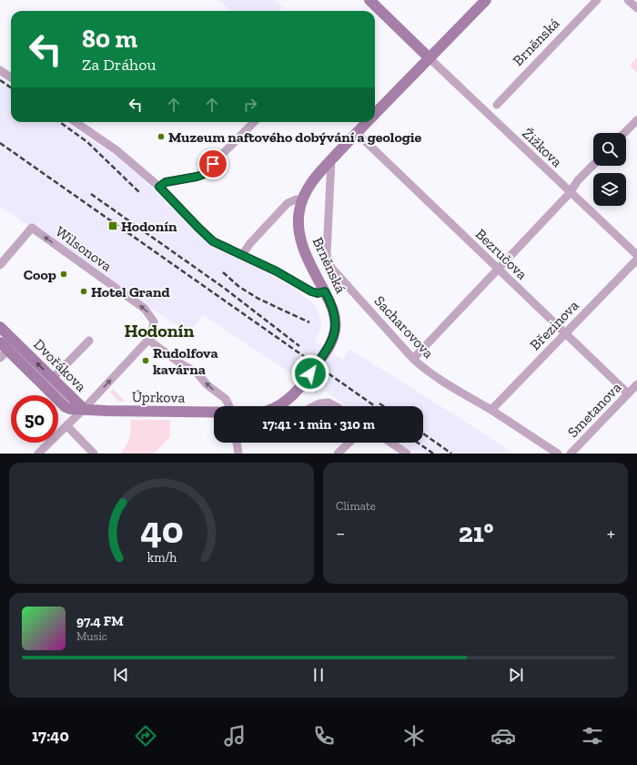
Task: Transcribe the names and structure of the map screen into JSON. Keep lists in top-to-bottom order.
{
  "streets": {
    "main road": ["Brněnská", "Dvořákova", "Úprkova"],
    "street": [
      "Žižkova",
      "Wilsonova",
      "Bezručova",
      "Březinova",
      "Sacharovova",
      "Smetanova"
    ]
  },
  "crossings": [
    ["Brněnská", "Žižkova"],
    ["Brněnská", "Bezručova"],
    ["Brněnská", "Sacharovova"],
    ["Bezručova", "Březinova"],
    ["Bezručova", "Smetanova"],
    ["Březinova", "Sacharovova"],
    ["Dvořákova", "Úprkova"]
  ],
  "districts": ["Hodonín"],
  "places": {
    "other": [
      "Muzeum naftového dobývání a geologie",
      "Coop",
      "Hotel Grand",
      "Rudolfova kavárna"
    ],
    "transit": ["Hodonín"]
  },
  "page": {
    "turn": ["80 m", "Za Dráhou"],
    "limit": "50",
    "trip": "17:41 · 1 min · 310 m",
    "tile": "Climate",
    "heat": ["−", "21°", "+"],
    "song": ["97.4 FM", "Music"],
    "tabs": "17:40",
    "gauge": ["40", "km/h"]
  }
}
